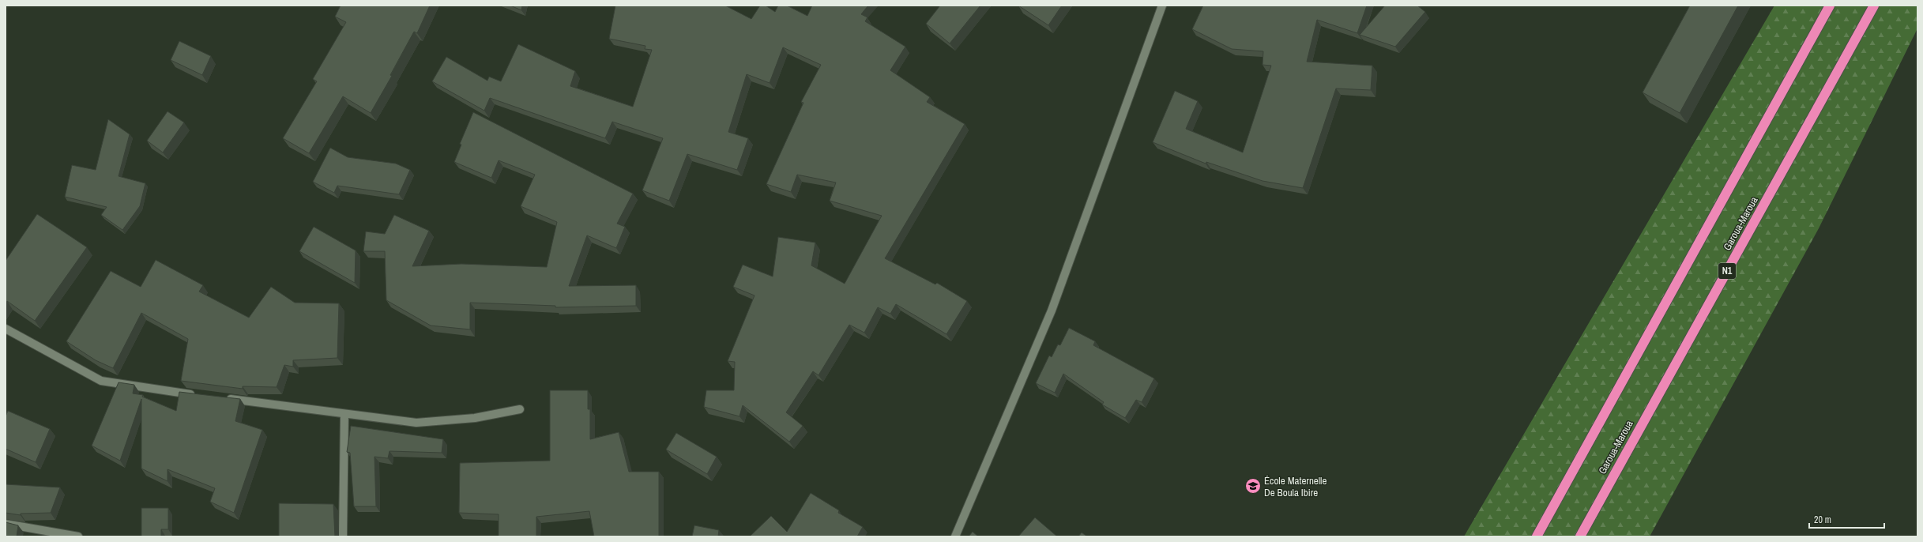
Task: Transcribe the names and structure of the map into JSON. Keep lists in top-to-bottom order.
{
  "streets": {
    "highway": ["Garoua-Maroua", "N1"]
  },
  "places": {
    "school or university": ["École Maternelle De Boula Ibire"]
  },
  "scale_bar": "20 m"
}
